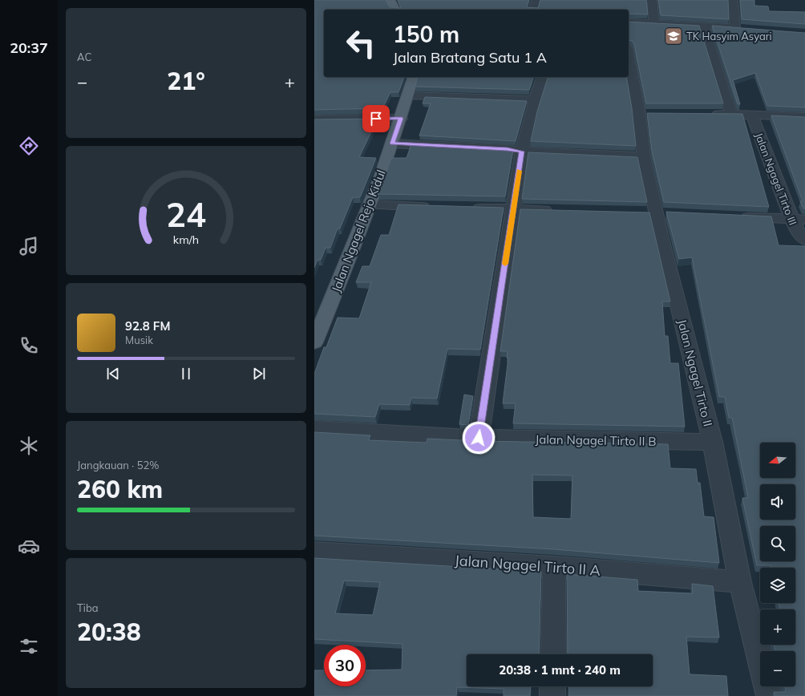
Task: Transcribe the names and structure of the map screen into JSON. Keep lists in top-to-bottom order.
{
  "streets": {
    "main road": ["Jalan Ngagel Rejo Kidul"],
    "street": [
      "Jalan Ngagel Tirto III",
      "Jalan Ngagel Tirto II",
      "Jalan Ngagel Tirto II B",
      "Jalan Ngagel Tirto II A"
    ]
  },
  "crossings": [
    ["Jalan Ngagel Tirto II", "Jalan Ngagel Tirto II B"],
    ["Jalan Ngagel Tirto II", "Jalan Ngagel Tirto II A"]
  ],
  "places": {
    "school or university": ["TK Hasyim Asyari"]
  },
  "north": "left",
  "page": {
    "tabs": "20:37",
    "tile": [
      "AC",
      ["Jangkauan · 52%", "260 km"],
      ["Tiba", "20:38"]
    ],
    "turn": ["150 m", "Jalan Bratang Satu 1 A"],
    "heat": ["−", "21°", "+"],
    "song": ["92.8 FM", "Musik"],
    "map_buttons": ["+", "−"],
    "limit": "30",
    "trip": "20:38 · 1 mnt · 240 m",
    "gauge": ["24", "km/h"]
  }
}
